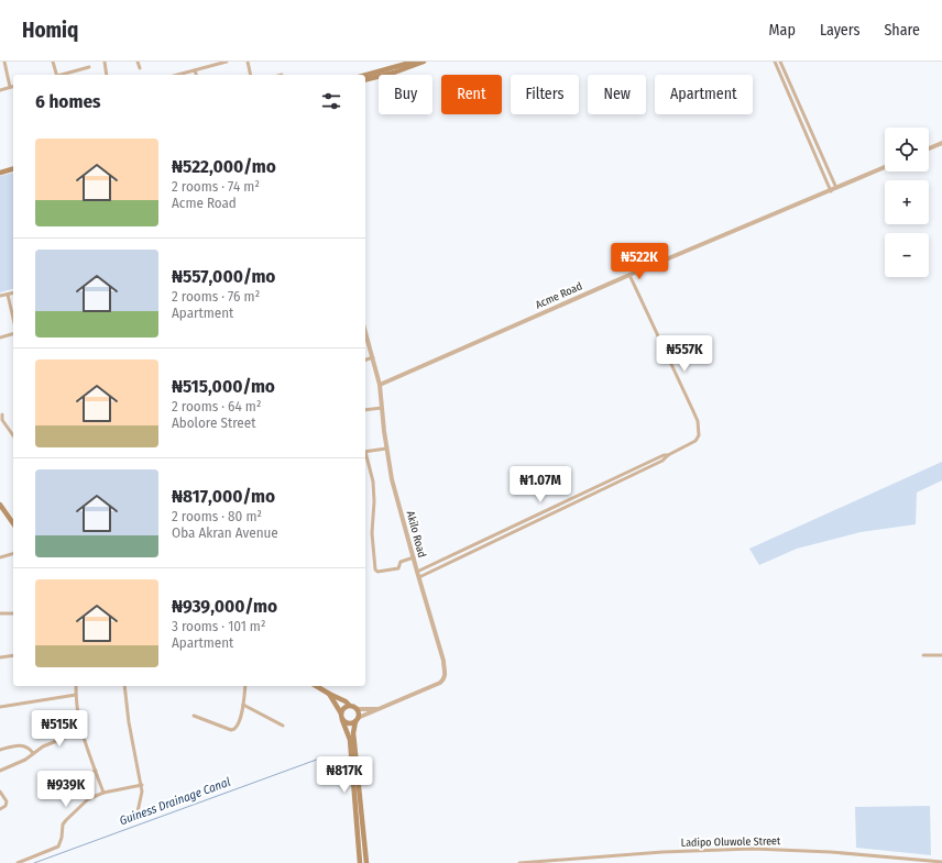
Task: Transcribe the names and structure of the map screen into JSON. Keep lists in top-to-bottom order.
{
  "streets": {
    "street": ["Acme Road", "Akilo Road", "Ladipo Oluwole Street"]
  },
  "crossings": [
    ["Acme Road", "Akilo Road"]
  ],
  "water": ["Guiness Drainage Canal"],
  "page": {
    "header": "Homiq",
    "nav": ["Map", "Layers", "Share"],
    "chip": [
      "Buy",
      "Rent",
      "Filters",
      "New",
      "Apartment"
    ],
    "heading": "6 homes",
    "map_buttons": ["+", "−"],
    "list": [
      {
        "name": "₦522,000/mo",
        "note": "2 rooms · 74 m² · Acme Road"
      },
      {
        "name": "₦557,000/mo",
        "note": "2 rooms · 76 m² · Apartment"
      },
      {
        "name": "₦515,000/mo",
        "note": "2 rooms · 64 m² · Abolore Street"
      },
      {
        "name": "₦817,000/mo",
        "note": "2 rooms · 80 m² · Oba Akran Avenue"
      },
      {
        "name": "₦939,000/mo",
        "note": "3 rooms · 101 m² · Apartment"
      }
    ],
    "price": [
      "₦522K",
      "₦557K",
      "₦1.07M",
      "₦515K",
      "₦817K",
      "₦939K"
    ]
  }
}
